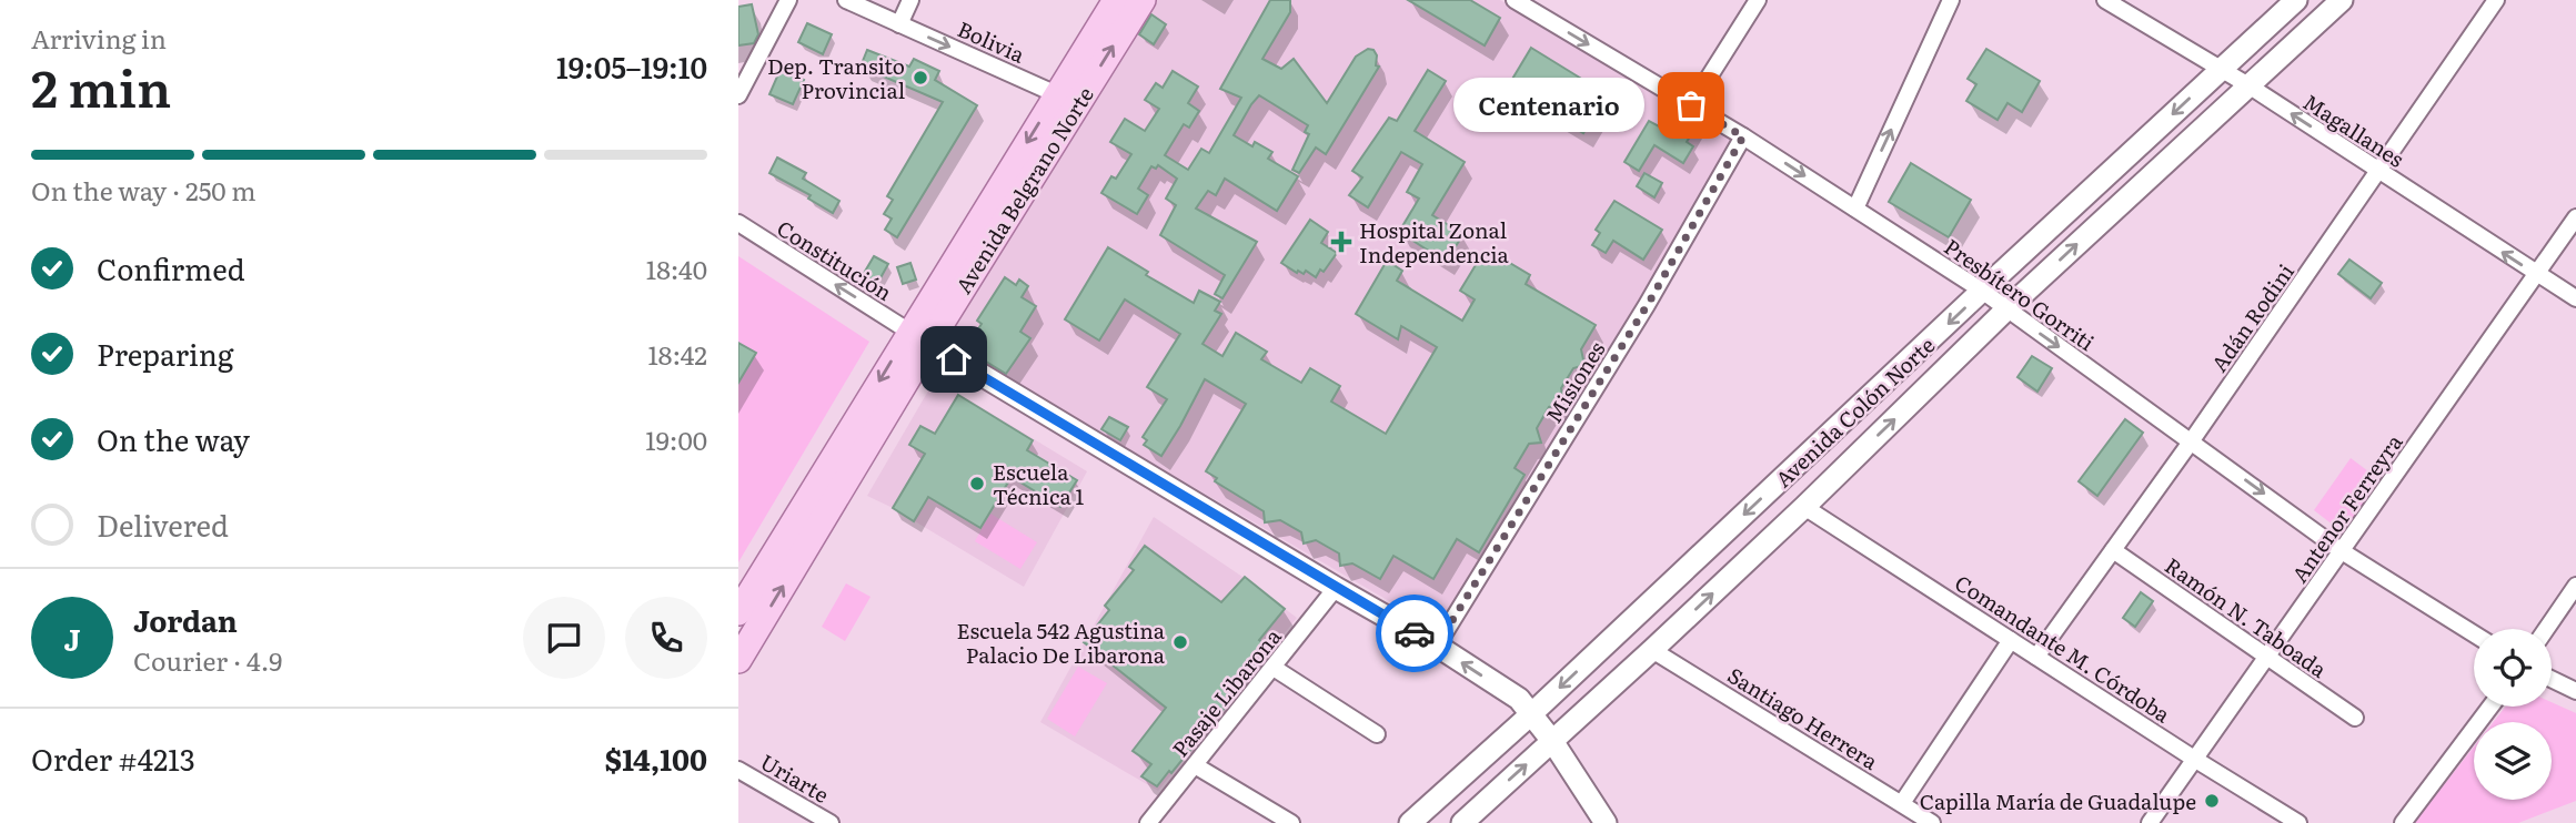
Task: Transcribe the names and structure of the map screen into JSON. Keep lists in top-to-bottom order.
{
  "streets": {
    "main road": ["Avenida Belgrano Norte", "Avenida Colón Norte"],
    "street": [
      "Bolivia",
      "Magallanes",
      "Constitución",
      "Presbítero Gorriti",
      "Adán Rodini",
      "Misiones",
      "Antenor Ferreyra",
      "Ramón N. Taboada",
      "Comandante M. Córdoba",
      "Pasaje Libarona",
      "Santiago Herrera",
      "Uriarte"
    ]
  },
  "crossings": [
    ["Bolivia", "Avenida Belgrano Norte"],
    ["Magallanes", "Adán Rodini"],
    ["Magallanes", "Avenida Colón Norte"],
    ["Magallanes", "Antenor Ferreyra"],
    ["Avenida Belgrano Norte", "Constitución"],
    ["Presbítero Gorriti", "Adán Rodini"],
    ["Presbítero Gorriti", "Misiones"],
    ["Presbítero Gorriti", "Avenida Colón Norte"],
    ["Presbítero Gorriti", "Antenor Ferreyra"],
    ["Adán Rodini", "Ramón N. Taboada"],
    ["Adán Rodini", "Comandante M. Córdoba"],
    ["Avenida Colón Norte", "Comandante M. Córdoba"],
    ["Avenida Colón Norte", "Santiago Herrera"],
    ["Antenor Ferreyra", "Ramón N. Taboada"],
    ["Antenor Ferreyra", "Comandante M. Córdoba"]
  ],
  "one_way": [
    "Bolivia",
    "Magallanes",
    "Constitución",
    "Presbítero Gorriti"
  ],
  "places": {
    "other": [
      "Dep. Transito Provincial",
      "Centenario",
      "Escuela Técnica 1",
      "Escuela 542 Agustina Palacio De Libarona",
      "Capilla María de Guadalupe"
    ],
    "health": ["Hospital Zonal Independencia"]
  },
  "page": {
    "heading": ["2 min", "Arriving in", "19:05–19:10"],
    "panel": [
      "Jordan",
      "Courier · 4.9",
      "Order #4213",
      "$14,100"
    ],
    "bubble": "Centenario",
    "bar": "On the way · 250 m",
    "list": [
      ["Confirmed", "18:40"],
      ["Preparing", "18:42"],
      ["On the way", "19:00"],
      "Delivered"
    ],
    "round": "J"
  }
}
